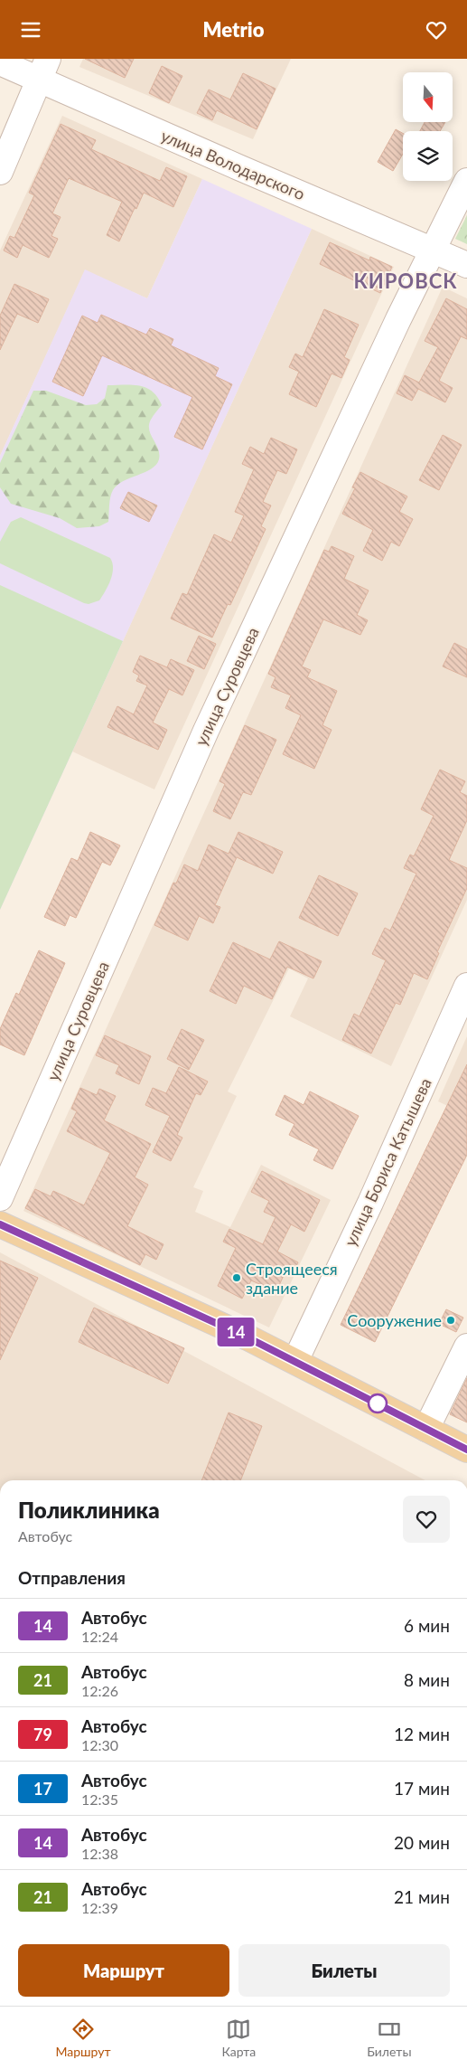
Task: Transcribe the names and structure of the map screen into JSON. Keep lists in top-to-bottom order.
{
  "streets": {
    "street": ["улица Володарского", "улица Суровцева", "улица Бориса Катышева"]
  },
  "crossings": [
    ["улица Володарского", "улица Суровцева"]
  ],
  "districts": ["КИРОВСК"],
  "places": ["Строящееся здание", "Сооружение"],
  "lines": ["bus line 14"],
  "north": "bottom",
  "page": {
    "header": "Metrio",
    "on_map": "14",
    "heading": [
      ["Поликлиника", "Автобус"],
      "Отправления"
    ],
    "list": [
      {
        "mark": "14",
        "name": "Автобус",
        "note": "12:24",
        "value": "6 мин"
      },
      {
        "mark": "21",
        "name": "Автобус",
        "note": "12:26",
        "value": "8 мин"
      },
      {
        "mark": "79",
        "name": "Автобус",
        "note": "12:30",
        "value": "12 мин"
      },
      {
        "mark": "17",
        "name": "Автобус",
        "note": "12:35",
        "value": "17 мин"
      },
      {
        "mark": "14",
        "name": "Автобус",
        "note": "12:38",
        "value": "20 мин"
      },
      {
        "mark": "21",
        "name": "Автобус",
        "note": "12:39",
        "value": "21 мин"
      }
    ],
    "buttons": ["Маршрут", "Билеты"],
    "tabs": ["Маршрут", "Карта", "Билеты"]
  }
}
